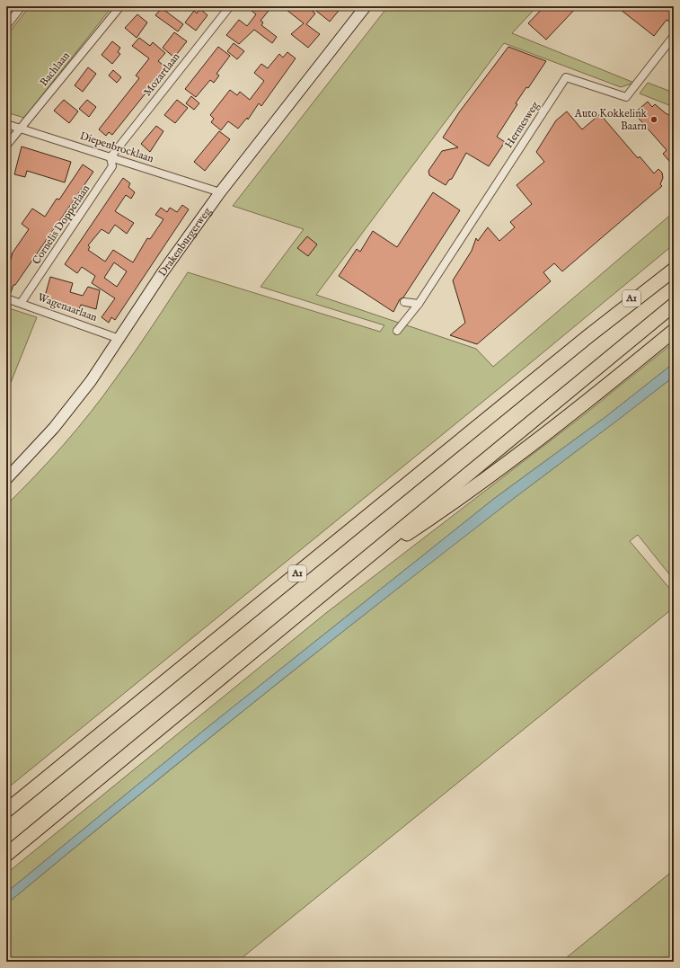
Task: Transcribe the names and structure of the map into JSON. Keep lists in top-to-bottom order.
{
  "streets": {
    "highway": ["A1"],
    "main road": ["Drakenburgerweg"],
    "street": [
      "Bachlaan",
      "Mozartlaan",
      "Hermesweg",
      "Diepenbrocklaan",
      "Cornelis Dopperlaan",
      "Wagenaarlaan"
    ]
  },
  "crossings": [
    ["Bachlaan", "Diepenbrocklaan"],
    ["Mozartlaan", "Diepenbrocklaan"],
    ["Mozartlaan", "Cornelis Dopperlaan"],
    ["Diepenbrocklaan", "Cornelis Dopperlaan"],
    ["Diepenbrocklaan", "Drakenburgerweg"],
    ["Cornelis Dopperlaan", "Wagenaarlaan"],
    ["Drakenburgerweg", "Wagenaarlaan"]
  ],
  "places": ["Auto Kokkelink Baarn"]
}
